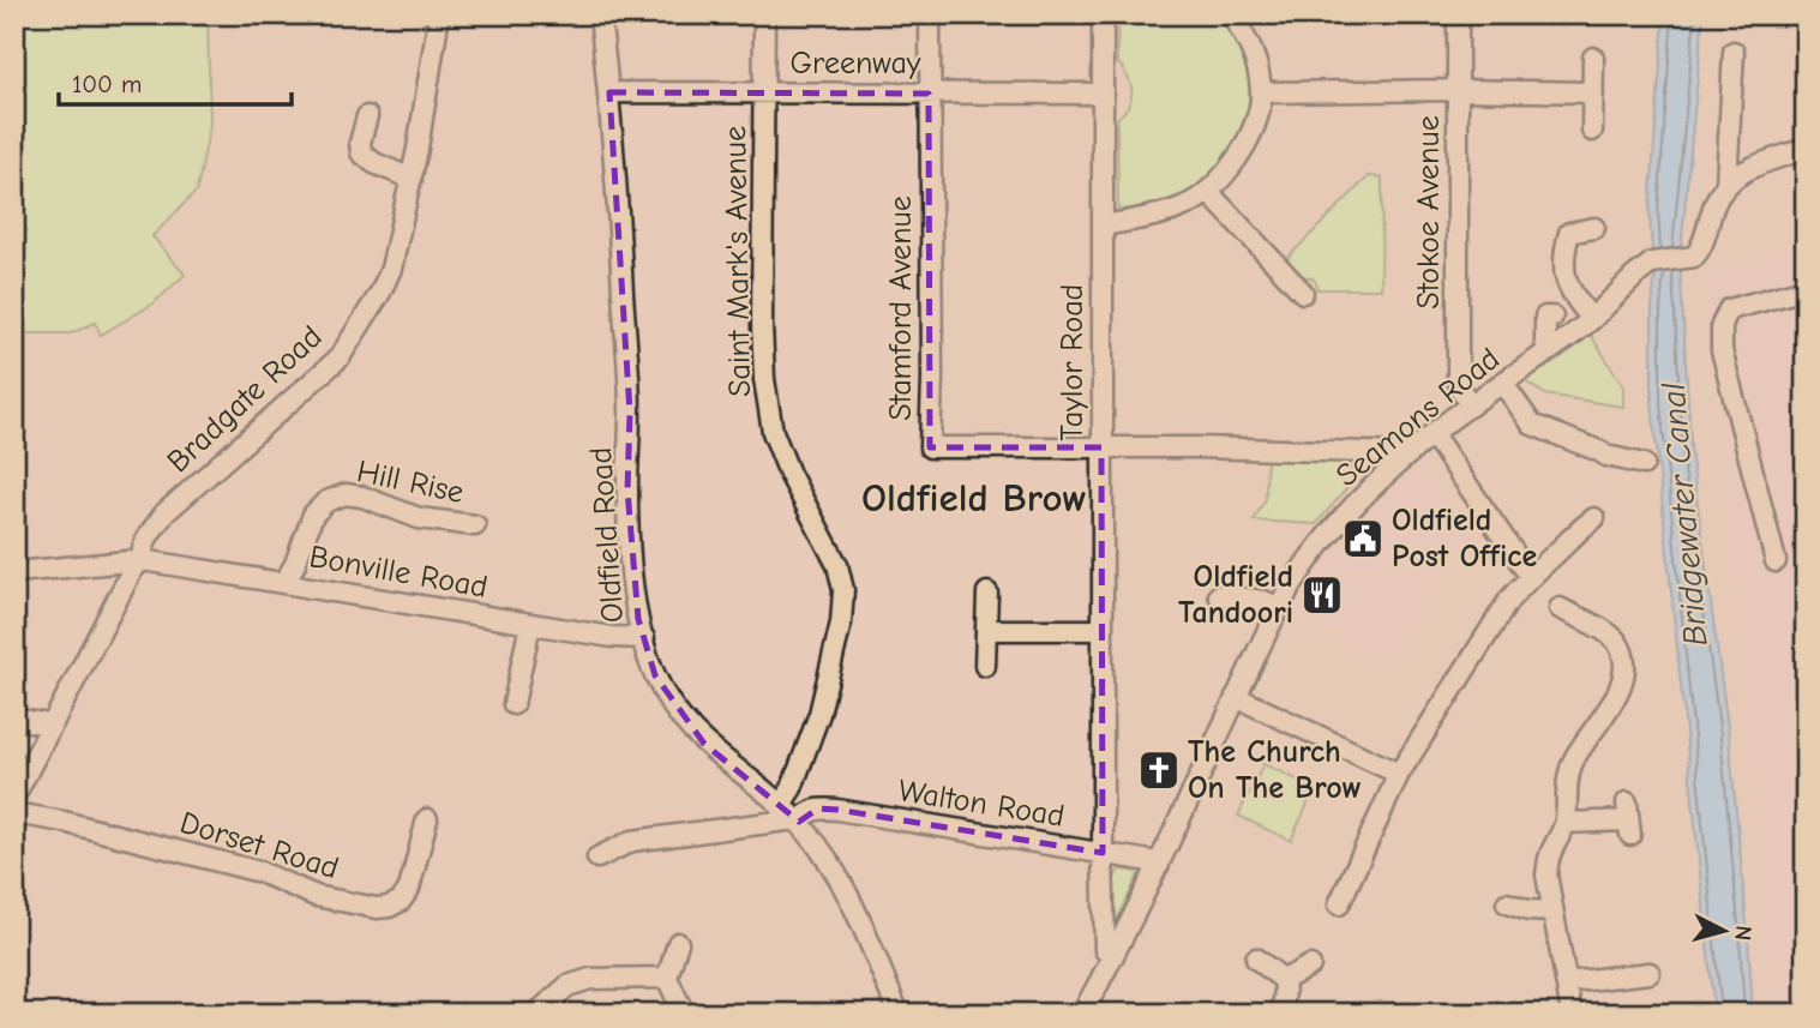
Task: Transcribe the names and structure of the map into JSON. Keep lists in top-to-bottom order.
{
  "streets": {
    "street": [
      "Greenway",
      "Stokoe Avenue",
      "Saint Mark's Avenue",
      "Stamford Avenue",
      "Taylor Road",
      "Bradgate Road",
      "Seamons Road",
      "Hill Rise",
      "Oldfield Road",
      "Bonville Road",
      "Walton Road",
      "Dorset Road"
    ]
  },
  "crossings": [
    ["Greenway", "Saint Mark's Avenue"],
    ["Greenway", "Stamford Avenue"],
    ["Greenway", "Taylor Road"],
    ["Greenway", "Oldfield Road"],
    ["Stokoe Avenue", "Seamons Road"],
    ["Saint Mark's Avenue", "Oldfield Road"],
    ["Stamford Avenue", "Taylor Road"],
    ["Stamford Avenue", "Seamons Road"],
    ["Taylor Road", "Seamons Road"],
    ["Taylor Road", "Walton Road"],
    ["Bradgate Road", "Bonville Road"],
    ["Seamons Road", "Walton Road"],
    ["Hill Rise", "Bonville Road"],
    ["Oldfield Road", "Bonville Road"],
    ["Oldfield Road", "Walton Road"]
  ],
  "districts": ["Oldfield Brow"],
  "water": ["Bridgewater Canal"],
  "places": {
    "public building": ["Oldfield Post Office"],
    "restaurant": ["Oldfield Tandoori"],
    "church": ["The Church On The Brow"]
  },
  "scale_bar": "100 m",
  "north": "right"
}
